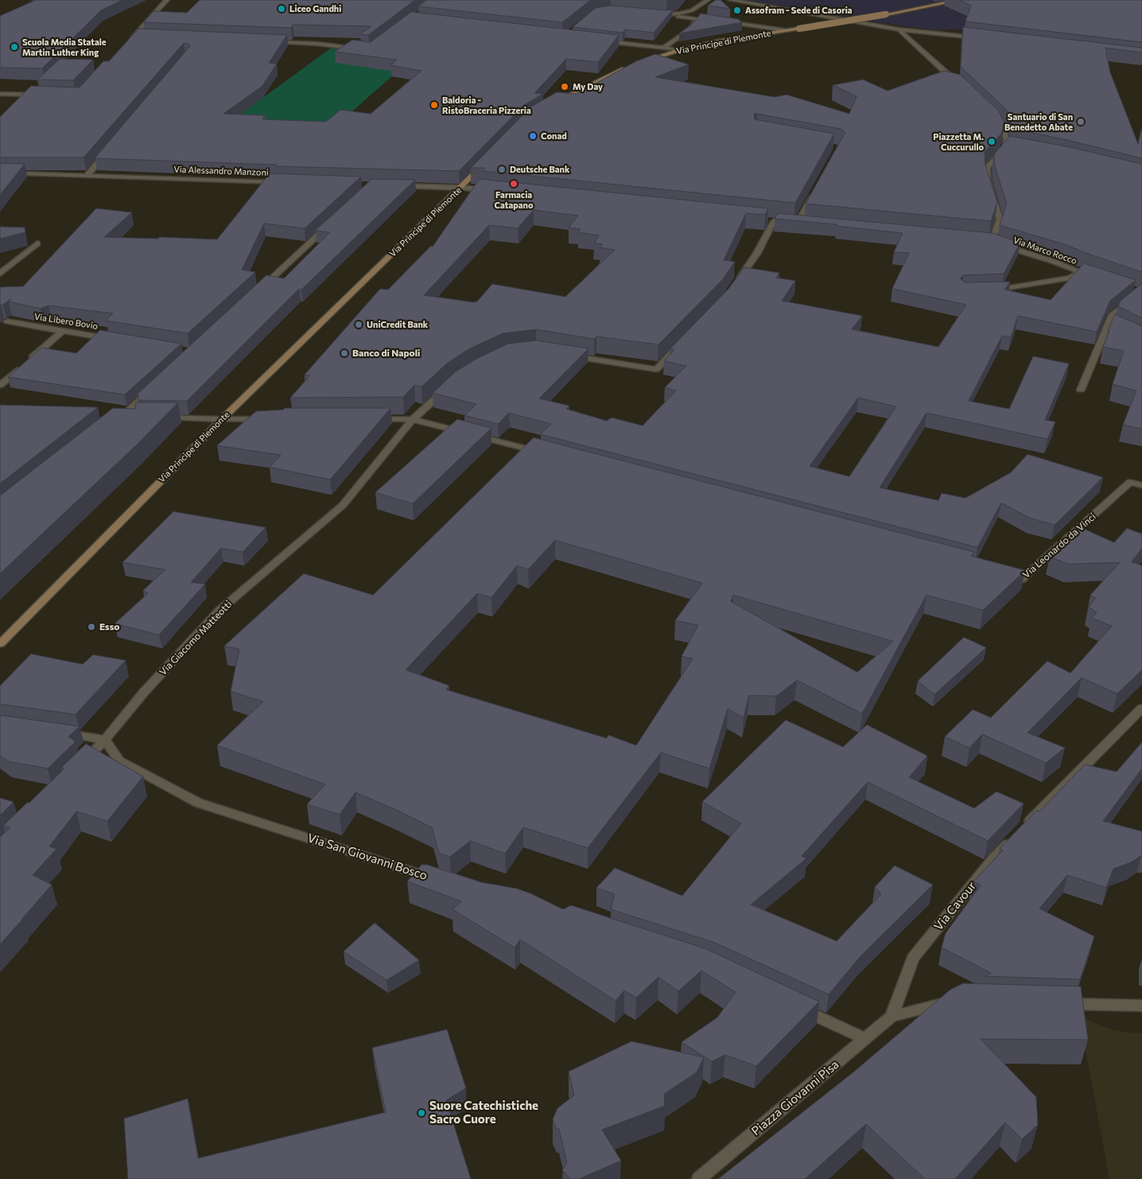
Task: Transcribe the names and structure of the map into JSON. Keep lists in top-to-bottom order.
{
  "streets": {
    "main road": ["Via Principe di Piemonte"],
    "street": [
      "Via Alessandro Manzoni",
      "Via Marco Rocco",
      "Via Libero Bovio",
      "Via Leonardo da Vinci",
      "Via Giacomo Matteotti",
      "Via San Giovanni Bosco",
      "Via Cavour",
      "Piazza Giovanni Pisa"
    ]
  },
  "crossings": [
    ["Via Giacomo Matteotti", "Via San Giovanni Bosco"],
    ["Via Cavour", "Piazza Giovanni Pisa"]
  ],
  "places": [
    "Liceo Gandhi",
    "Assofram - Sede di Casoria",
    "Scuola Media Statale Martin Luther King",
    "My Day",
    "Baldoria - RistoBraceria Pizzeria",
    "Santuario di San Benedetto Abate",
    "Conad",
    "Piazzetta M. Cuccurullo",
    "Deutsche Bank",
    "Farmacia Catapano",
    "UniCredit Bank",
    "Banco di Napoli",
    "Esso",
    "Suore Catechistiche Sacro Cuore"
  ]
}
